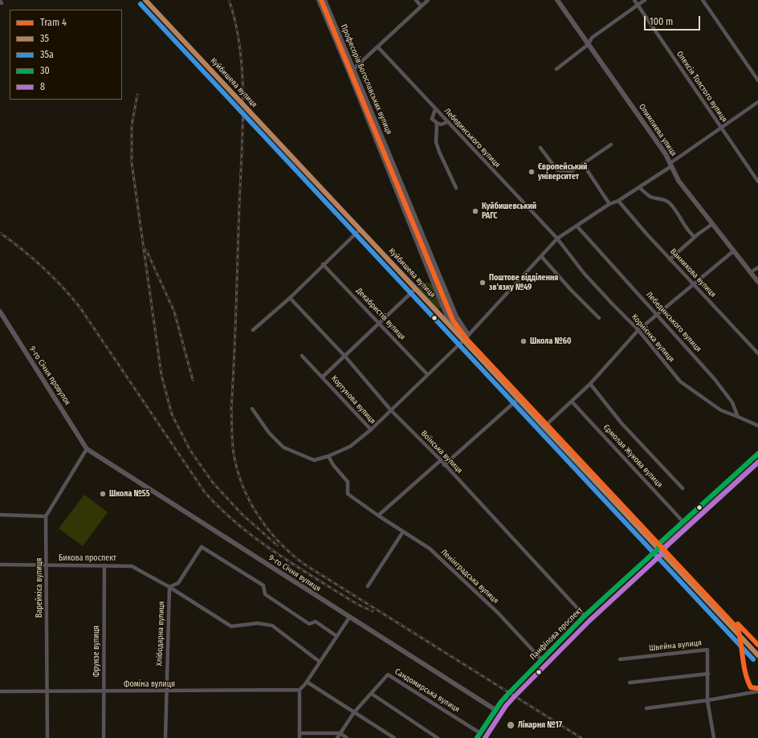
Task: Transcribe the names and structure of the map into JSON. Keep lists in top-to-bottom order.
{
  "streets": {
    "street": [
      "Професорів Богославських вулиця",
      "Куйбишева вулиця",
      "Олексія Толстого вулиця",
      "Олимпиева улица",
      "Лебединського вулиця",
      "Ванникова вулиця",
      "Декабристів вулиця",
      "Корнієнка вулиця",
      "9-го Січня провулок",
      "Кортунова вулиця",
      "Воїнська вулиця",
      "Єрмолая Жукова вулиця",
      "Бикова проспект",
      "9-го Січня вулиця",
      "Ленінградська вулиця",
      "Варейкіса вулиця",
      "Хлібодарна вулиця",
      "Панфілова проспект",
      "Швейна вулиця",
      "Фрунзе вулиця",
      "Фоміна вулиця",
      "Сандомирська вулиця"
    ]
  },
  "crossings": [
    ["Професорів Богославських вулиця", "Куйбишева вулиця"],
    ["Куйбишева вулиця", "Панфілова проспект"],
    ["Лебединського вулиця", "Корнієнка вулиця"],
    ["9-го Січня провулок", "9-го Січня вулиця"],
    ["Кортунова вулиця", "Ленінградська вулиця"],
    ["Воїнська вулиця", "Панфілова проспект"],
    ["Бикова проспект", "Варейкіса вулиця"],
    ["Бикова проспект", "Хлібодарна вулиця"],
    ["Бикова проспект", "Фрунзе вулиця"],
    ["9-го Січня вулиця", "Панфілова проспект"],
    ["Ленінградська вулиця", "Панфілова проспект"],
    ["Варейкіса вулиця", "Фоміна вулиця"],
    ["Хлібодарна вулиця", "Фоміна вулиця"],
    ["Панфілова проспект", "Сандомирська вулиця"],
    ["Фрунзе вулиця", "Фоміна вулиця"]
  ],
  "places": [
    "Європейський університет",
    "Куйбишевський РАГС",
    "Поштове відділення зв'язку №49",
    "Школа №60",
    "Школа №55",
    "Лікарня №17"
  ],
  "lines": [
    "tram line 4",
    "transit line 35",
    "transit line 35а",
    "transit line 30",
    "transit line 8"
  ],
  "legend": [
    "Tram 4",
    "35",
    "35а",
    "30",
    "8"
  ],
  "scale_bar": "100 m"
}
